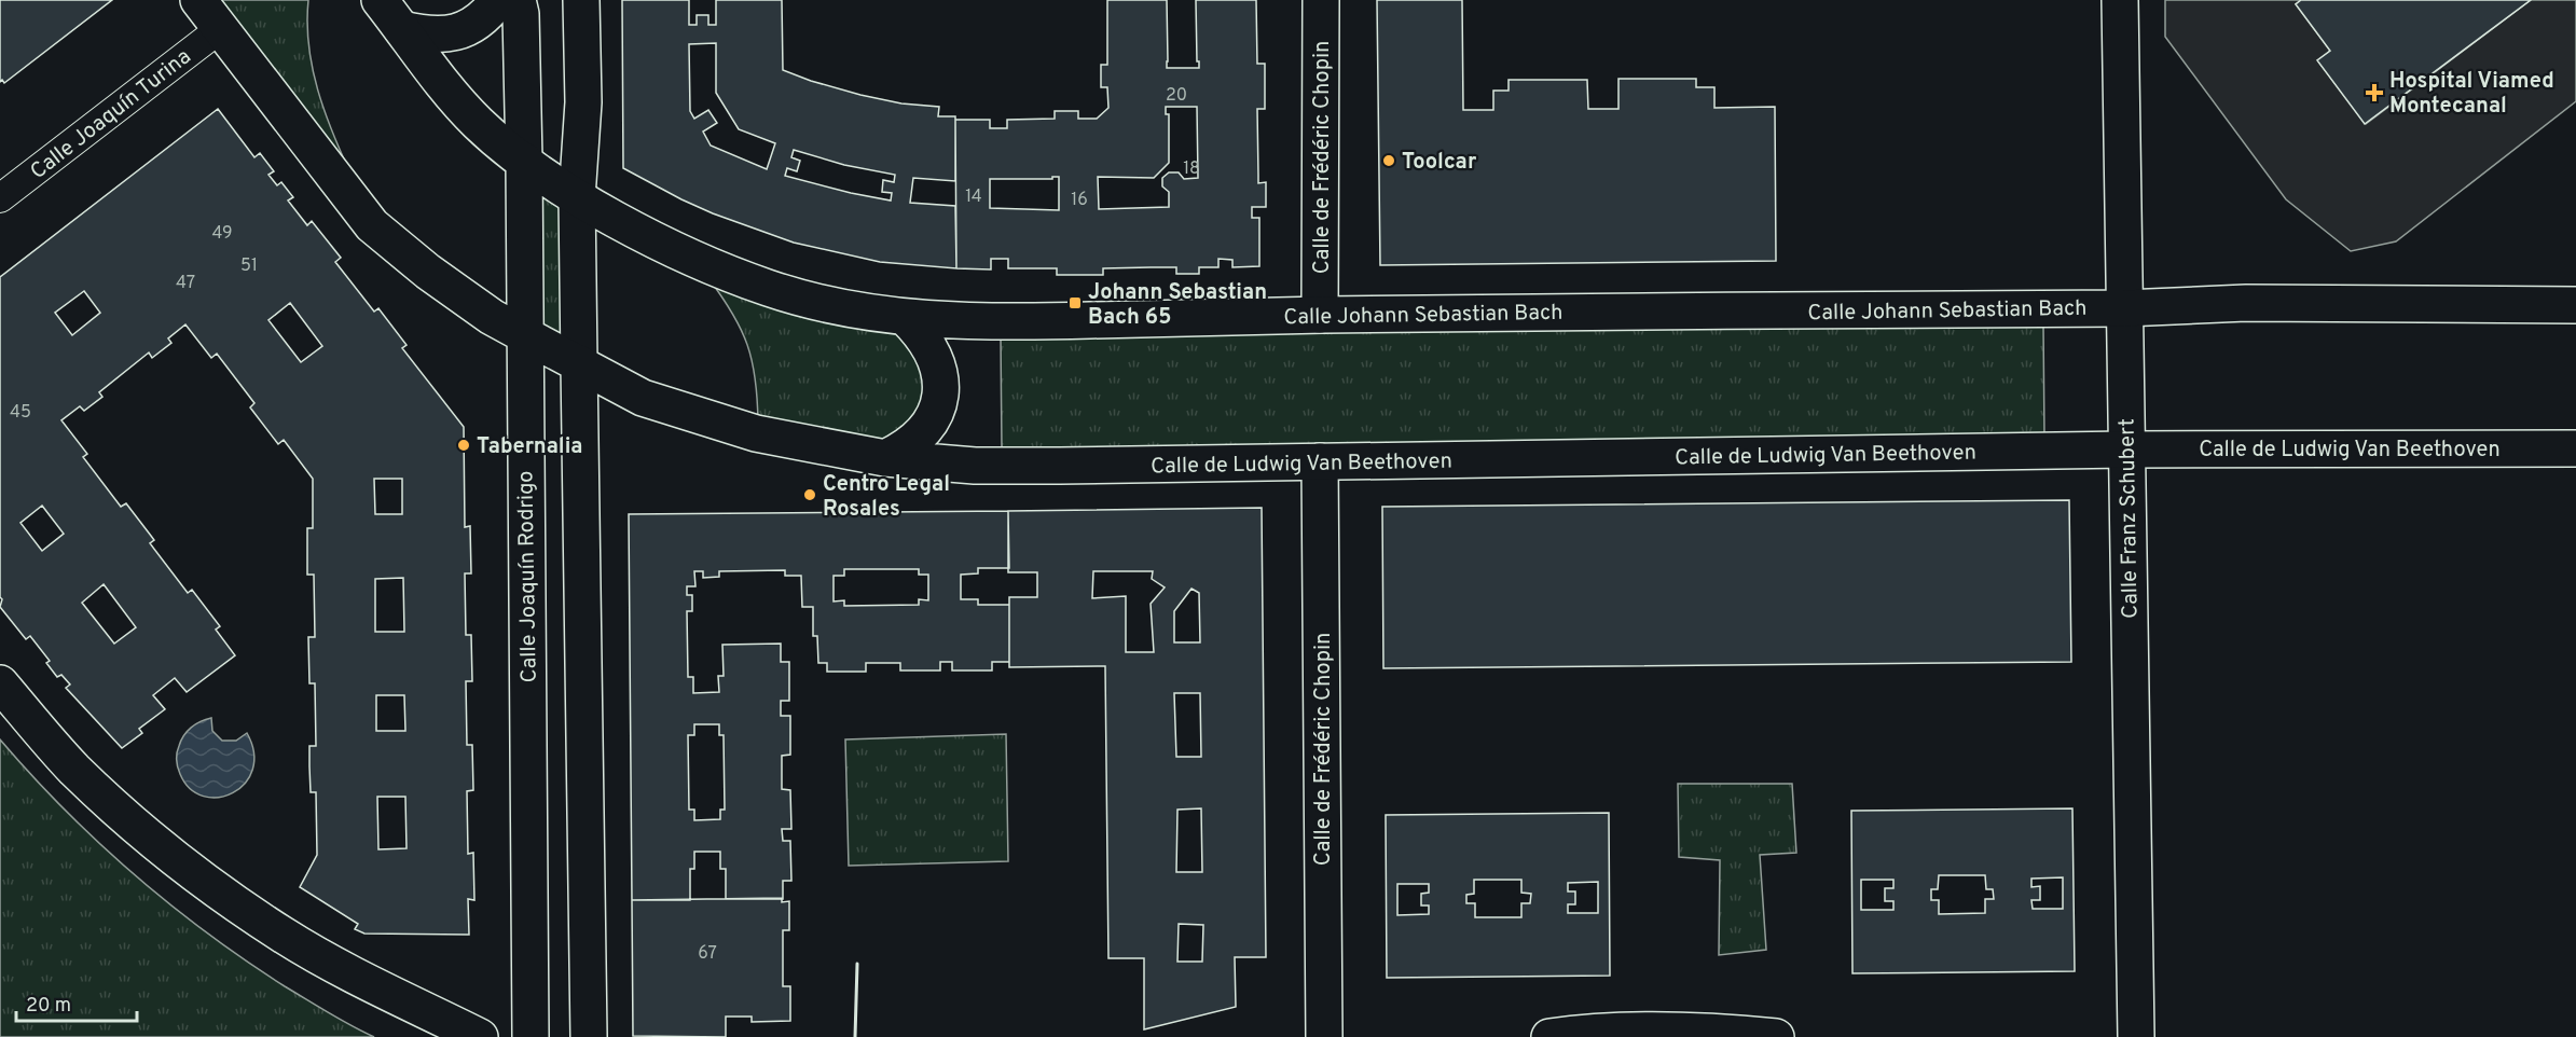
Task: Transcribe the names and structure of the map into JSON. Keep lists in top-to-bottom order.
{
  "streets": {
    "street": [
      "Calle Joaquín Turina",
      "Calle de Frédéric Chopin",
      "Calle Johann Sebastian Bach",
      "Calle de Ludwig Van Beethoven",
      "Calle Franz Schubert",
      "Calle Joaquín Rodrigo"
    ]
  },
  "crossings": [
    ["Calle Joaquín Turina", "Calle de Ludwig Van Beethoven"],
    ["Calle de Frédéric Chopin", "Calle Johann Sebastian Bach"],
    ["Calle de Frédéric Chopin", "Calle de Ludwig Van Beethoven"],
    ["Calle Johann Sebastian Bach", "Calle Franz Schubert"],
    ["Calle Johann Sebastian Bach", "Calle Joaquín Rodrigo"],
    ["Calle de Ludwig Van Beethoven", "Calle Franz Schubert"],
    ["Calle de Ludwig Van Beethoven", "Calle Joaquín Rodrigo"]
  ],
  "places": {
    "health": ["Hospital Viamed Montecanal"],
    "other": ["Toolcar", "Tabernalia", "Centro Legal Rosales"],
    "transit": ["Johann Sebastian Bach 65"]
  },
  "house_numbers": [
    "20",
    "18",
    "14",
    "16",
    "49",
    "51",
    "47",
    "45",
    "67"
  ],
  "scale_bar": "20 m"
}
